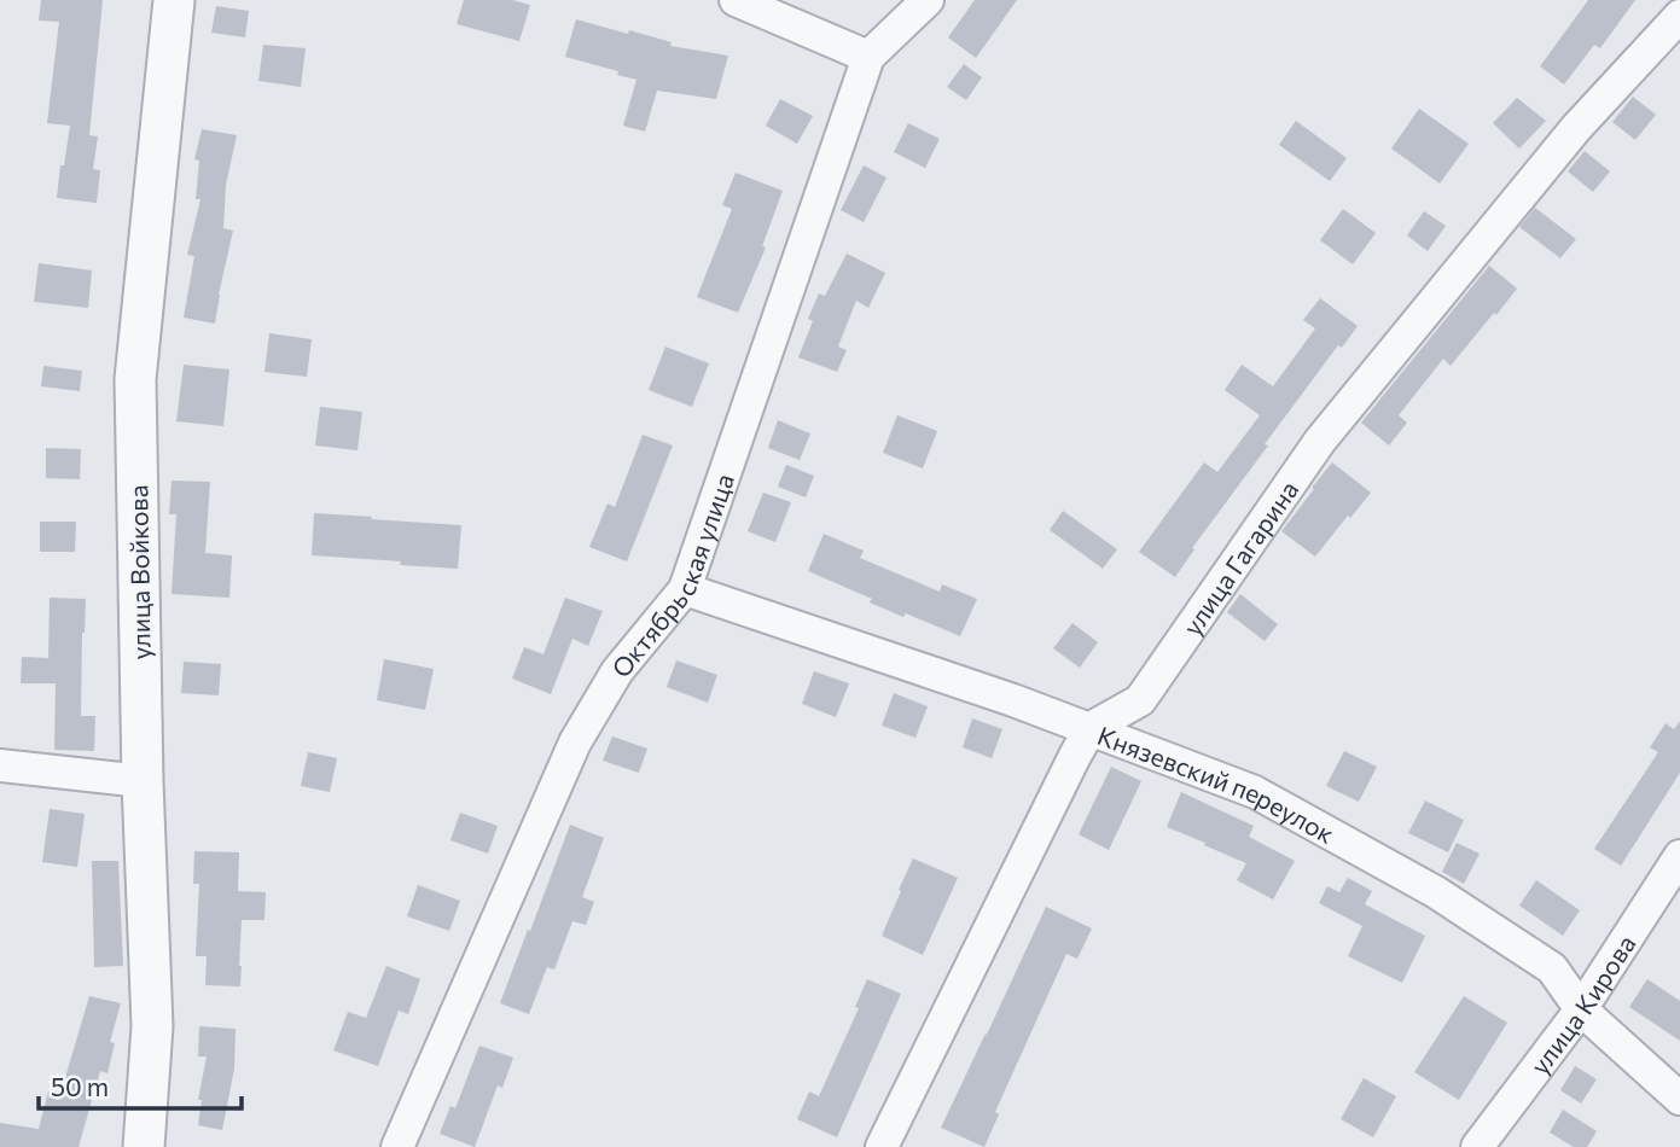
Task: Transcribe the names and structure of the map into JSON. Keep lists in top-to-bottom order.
{
  "streets": {
    "street": [
      "улица Гагарина",
      "улица Войкова",
      "Октябрьская улица",
      "Князевский переулок",
      "улица Кирова"
    ]
  },
  "crossings": [
    ["улица Гагарина", "Князевский переулок"],
    ["Октябрьская улица", "Князевский переулок"],
    ["Князевский переулок", "улица Кирова"]
  ],
  "scale_bar": "50 m"
}
